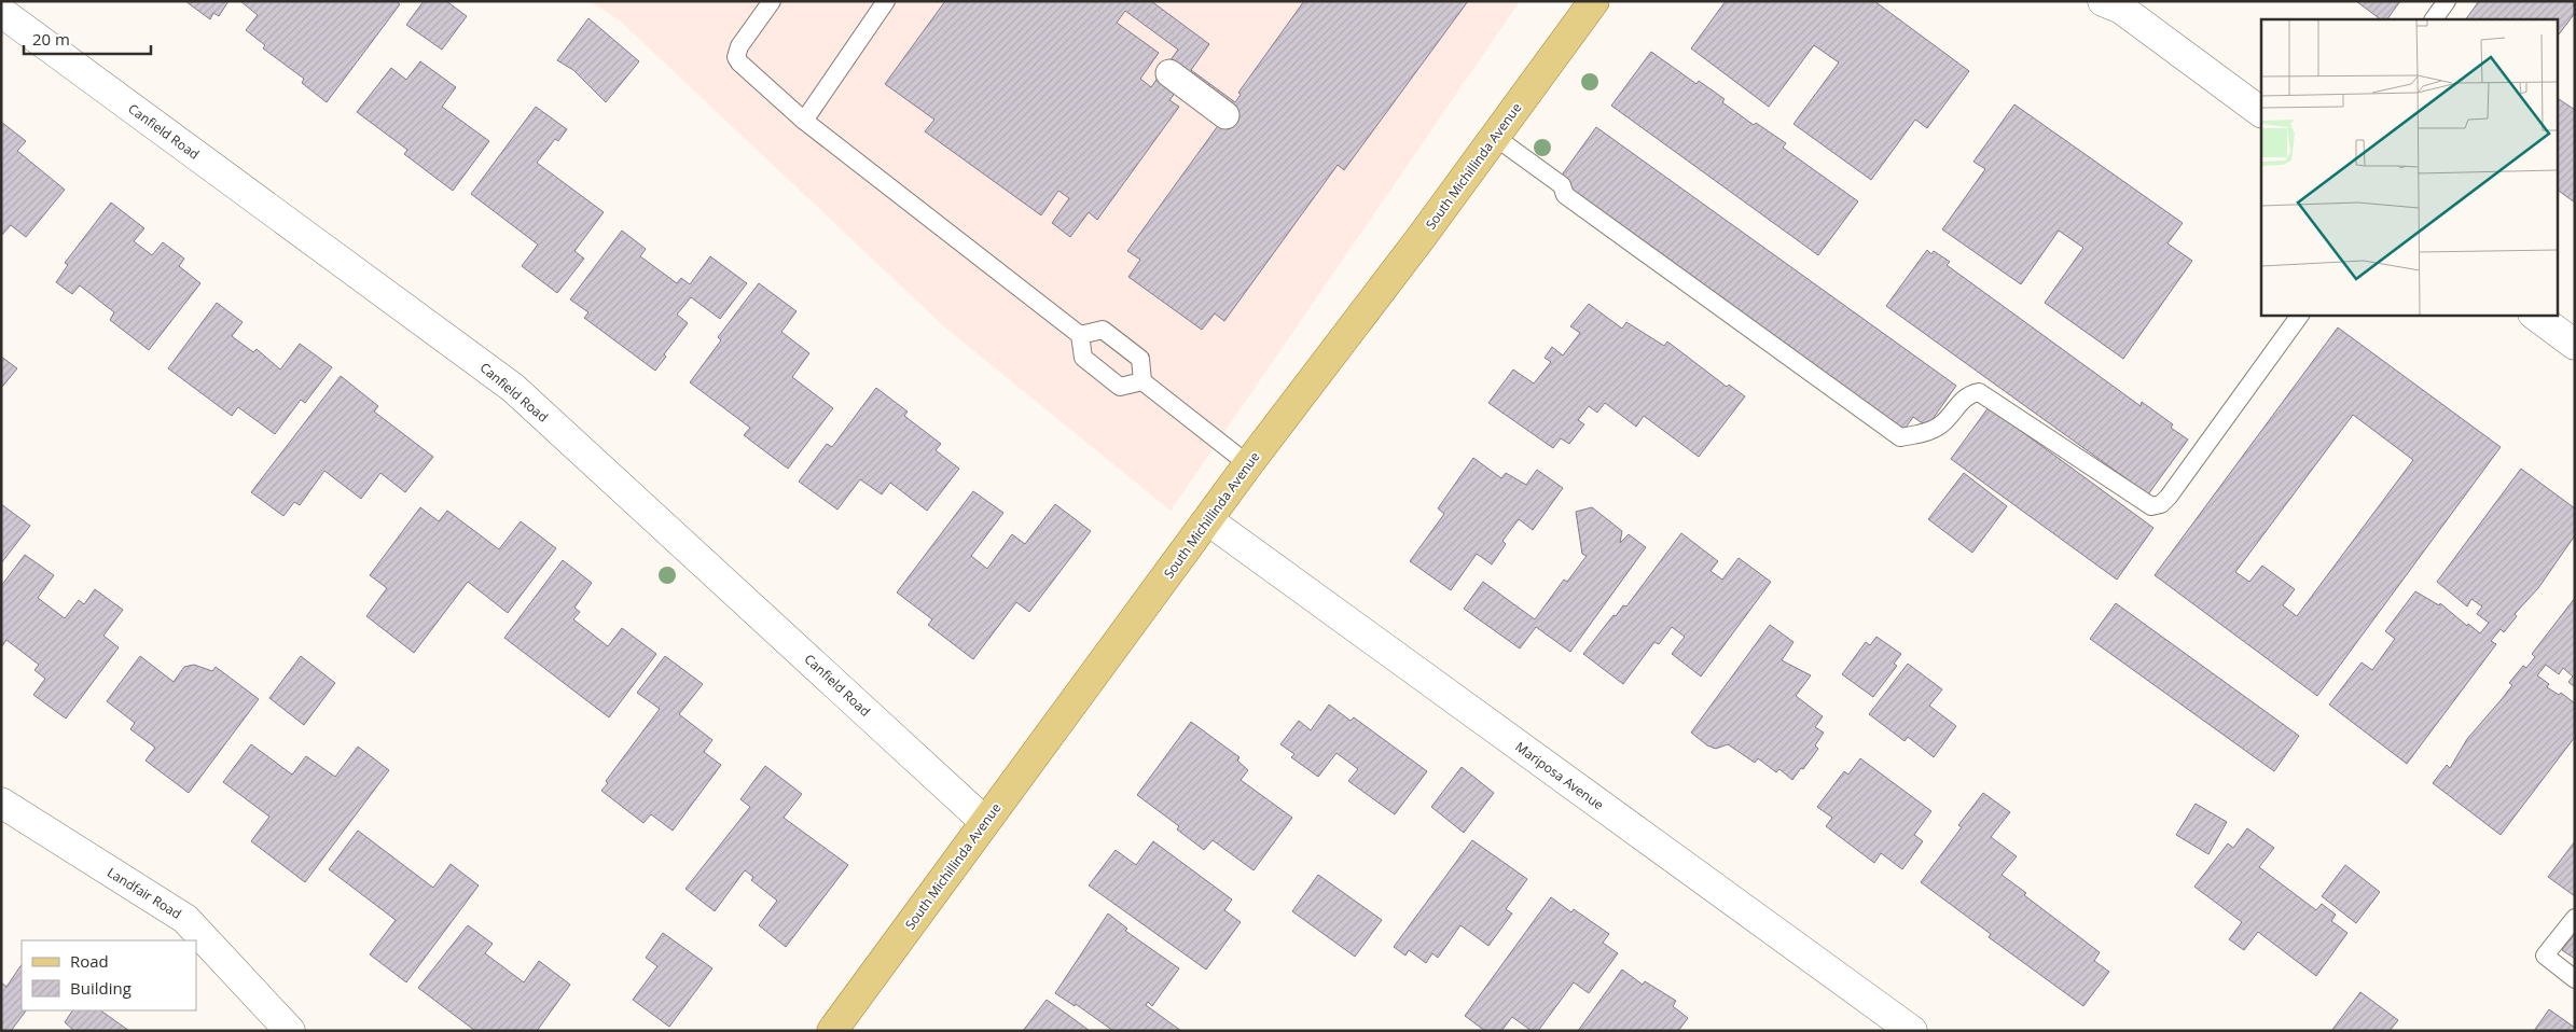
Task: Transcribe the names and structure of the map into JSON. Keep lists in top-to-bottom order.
{
  "streets": {
    "main road": ["South Michillinda Avenue"],
    "street": ["Canfield Road", "Mariposa Avenue", "Landfair Road"]
  },
  "crossings": [
    ["Canfield Road", "South Michillinda Avenue"],
    ["South Michillinda Avenue", "Mariposa Avenue"]
  ],
  "legend": ["Road", "Building"],
  "scale_bar": "20 m"
}
